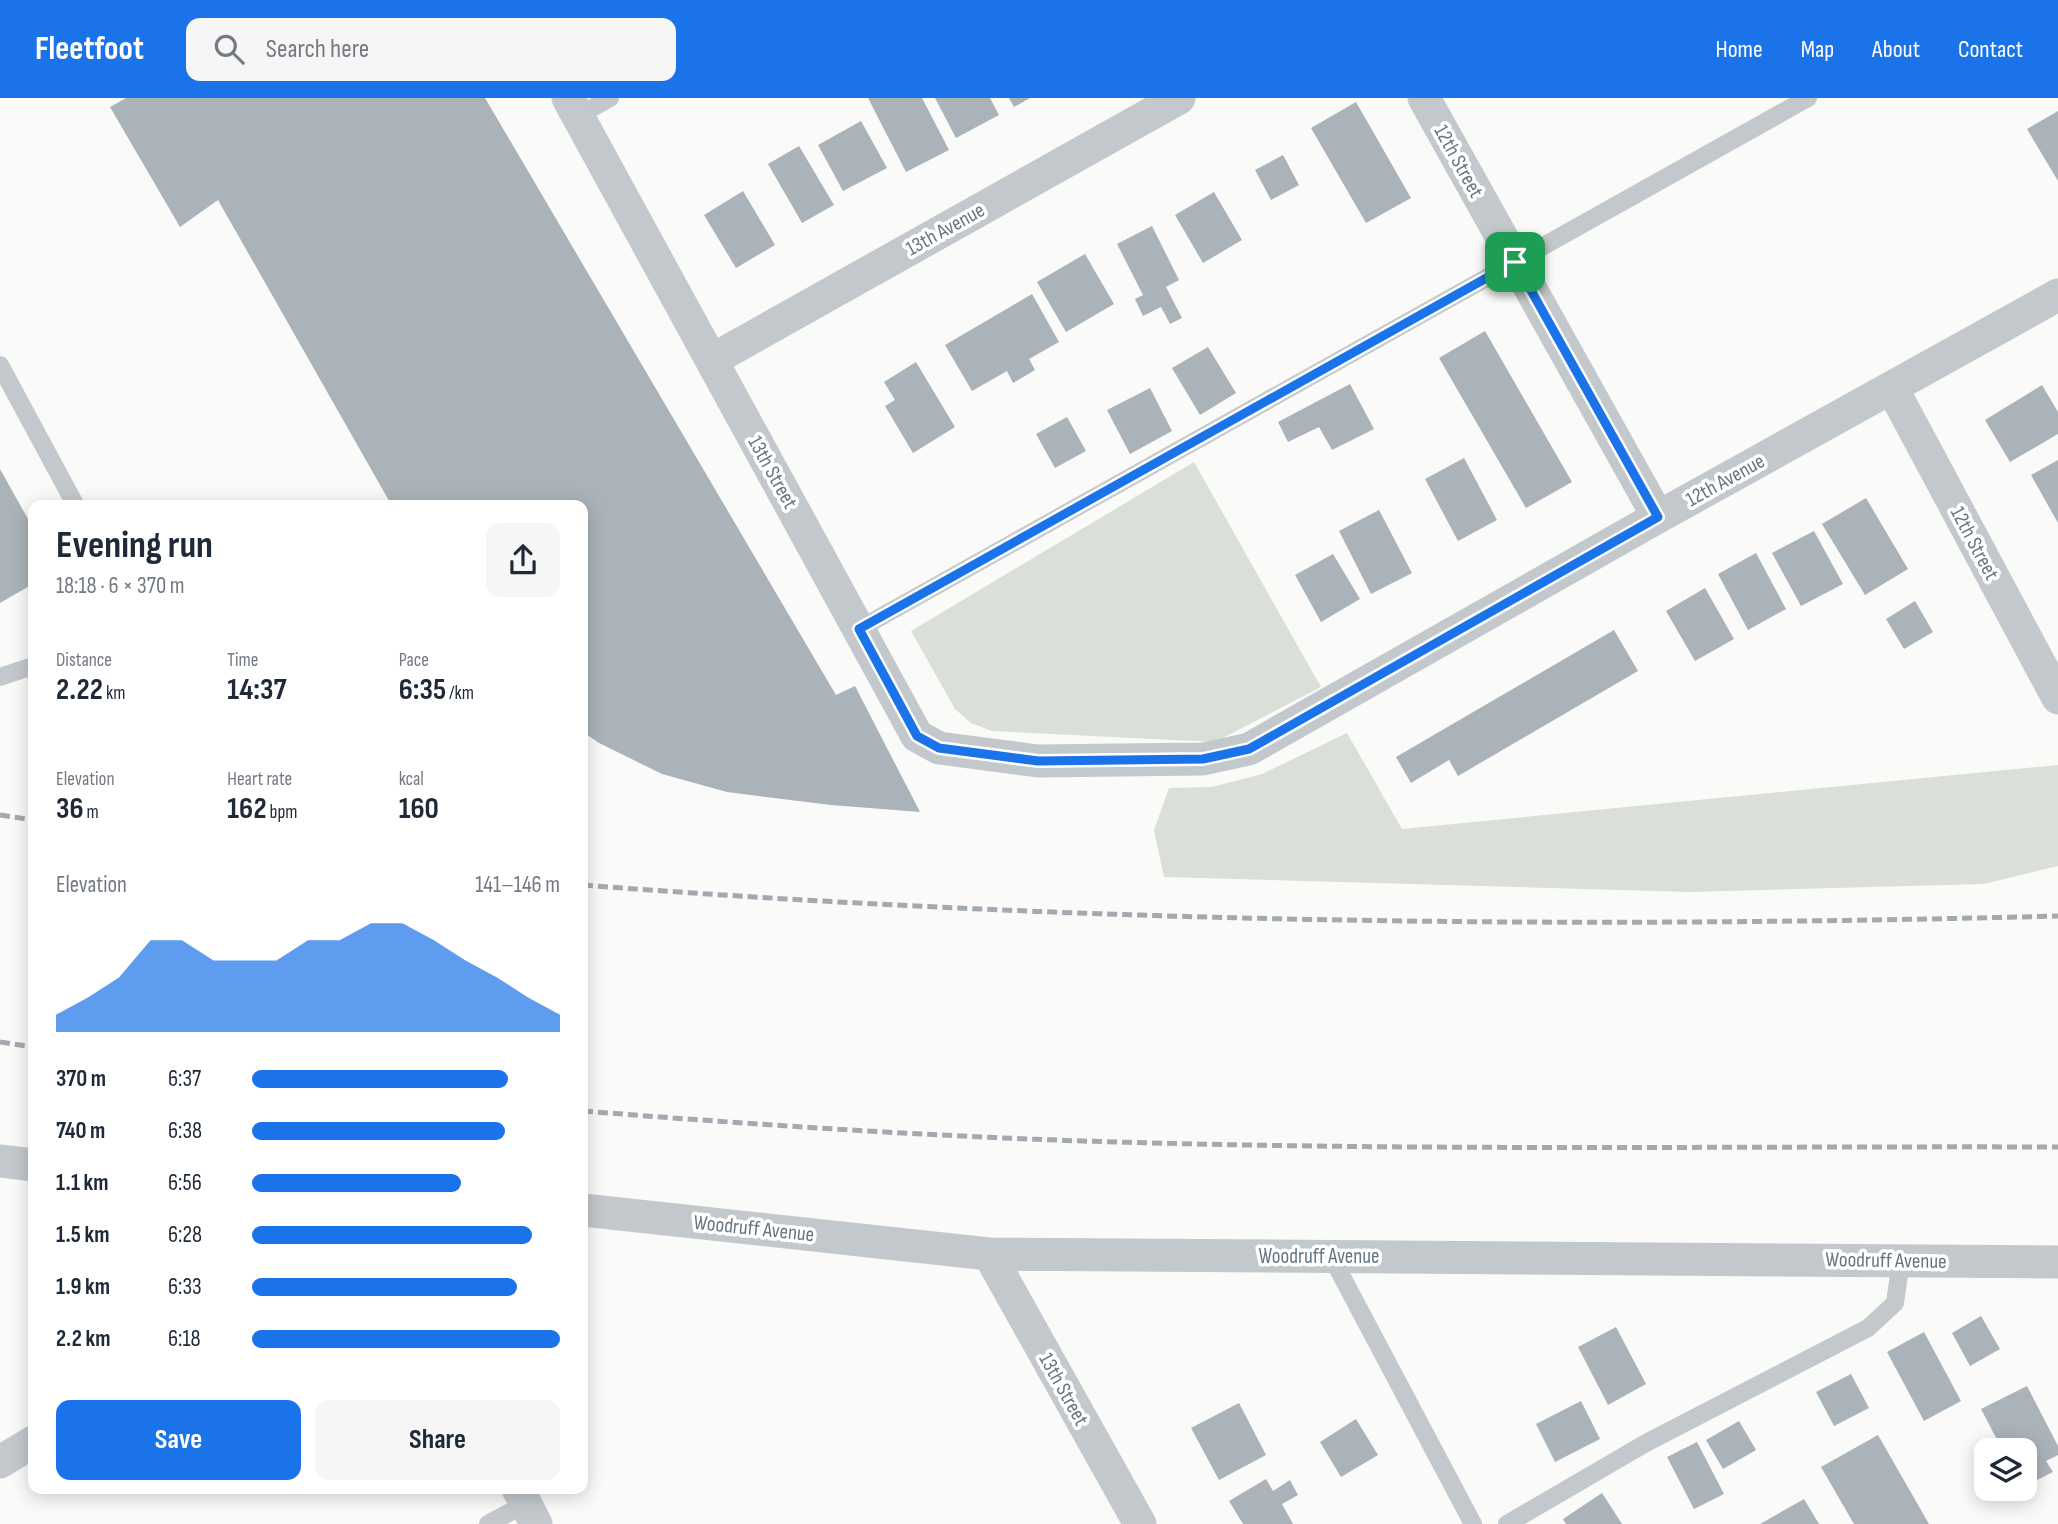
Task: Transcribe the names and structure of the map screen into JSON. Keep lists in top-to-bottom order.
{
  "streets": {
    "street": [
      "12th Street",
      "13th Avenue",
      "13th Street",
      "12th Avenue",
      "Woodruff Avenue"
    ]
  },
  "crossings": [
    ["12th Street", "12th Avenue"],
    ["13th Avenue", "13th Street"],
    ["13th Street", "12th Avenue"],
    ["13th Street", "Woodruff Avenue"]
  ],
  "page": {
    "header": "Fleetfoot",
    "search": "Search here",
    "nav": [
      "Home",
      "Map",
      "About",
      "Contact"
    ],
    "heading": ["Evening run", "18:18 · 6 × 370 m"],
    "stats": [
      ["Distance", "2.22 km"],
      ["Time", "14:37"],
      ["Pace", "6:35 /km"],
      ["Elevation", "36 m"],
      ["Heart rate", "162 bpm"],
      ["kcal", "160"]
    ],
    "chart": ["Elevation", "141–146 m"],
    "list": [
      {
        "name": "370 m",
        "note": "6:37"
      },
      {
        "name": "740 m",
        "note": "6:38"
      },
      {
        "name": "1.1 km",
        "note": "6:56"
      },
      {
        "name": "1.5 km",
        "note": "6:28"
      },
      {
        "name": "1.9 km",
        "note": "6:33"
      },
      {
        "name": "2.2 km",
        "note": "6:18"
      }
    ],
    "buttons": ["Save", "Share"]
  }
}
